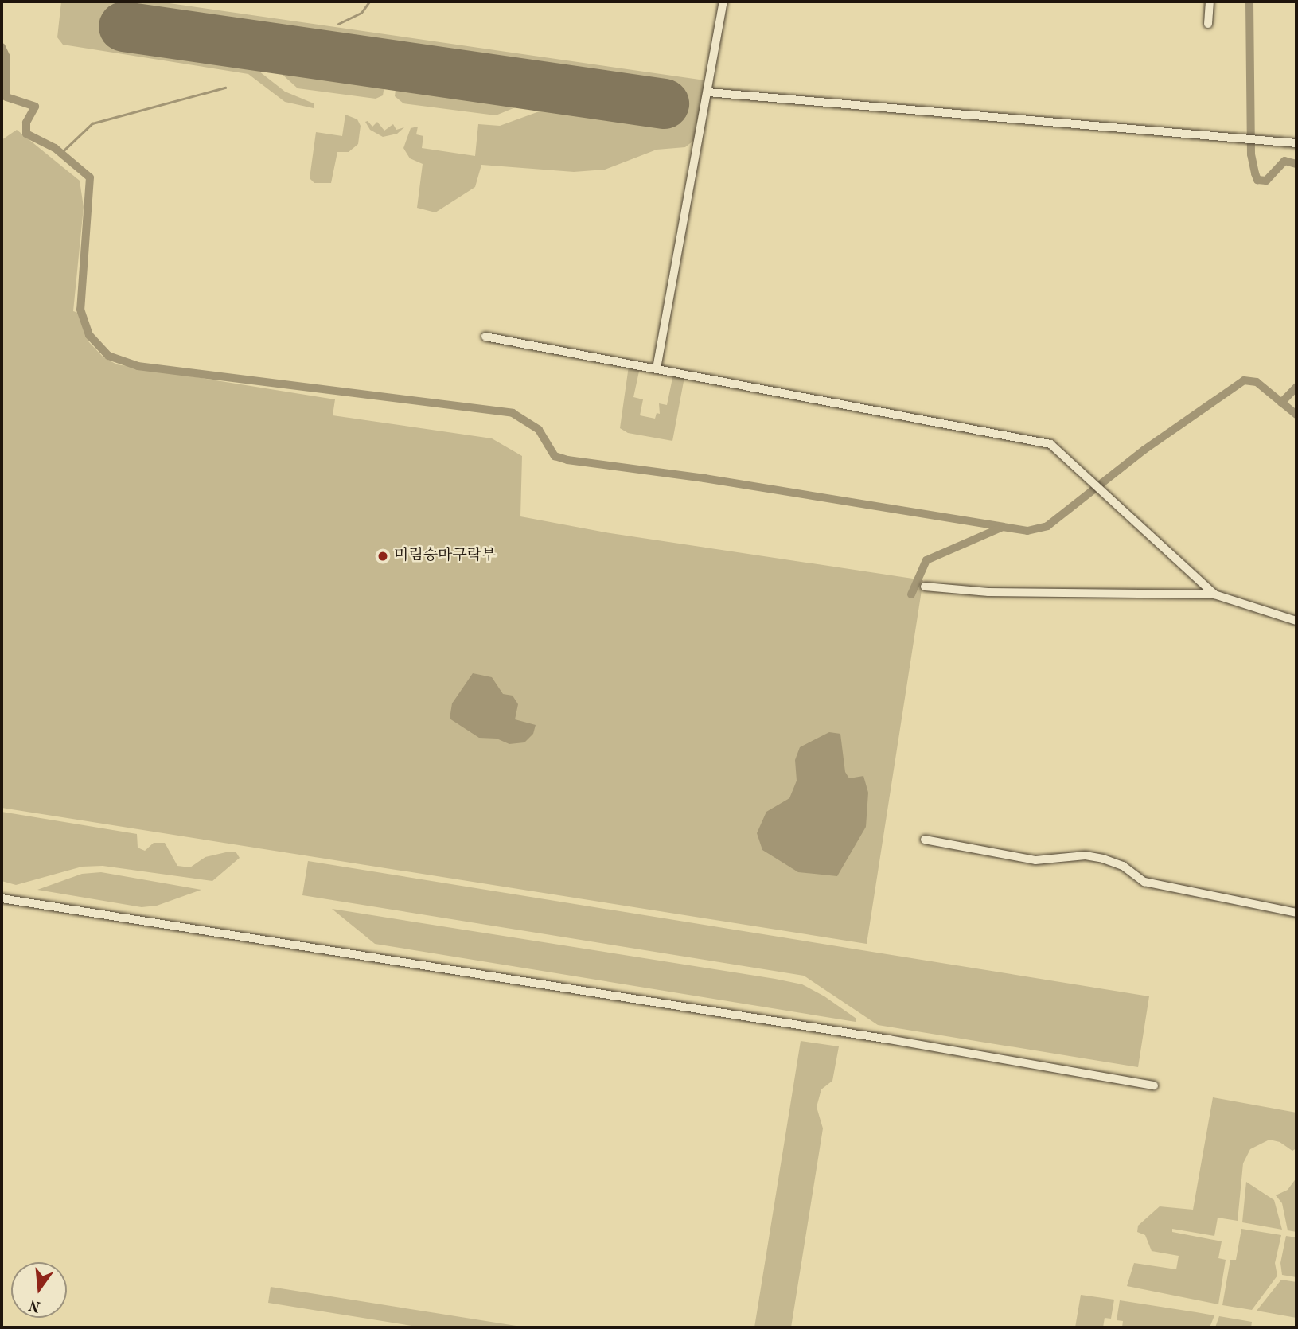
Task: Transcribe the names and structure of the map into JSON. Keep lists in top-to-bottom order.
{
  "places": ["미림승마구락부"],
  "north": "bottom"
}
